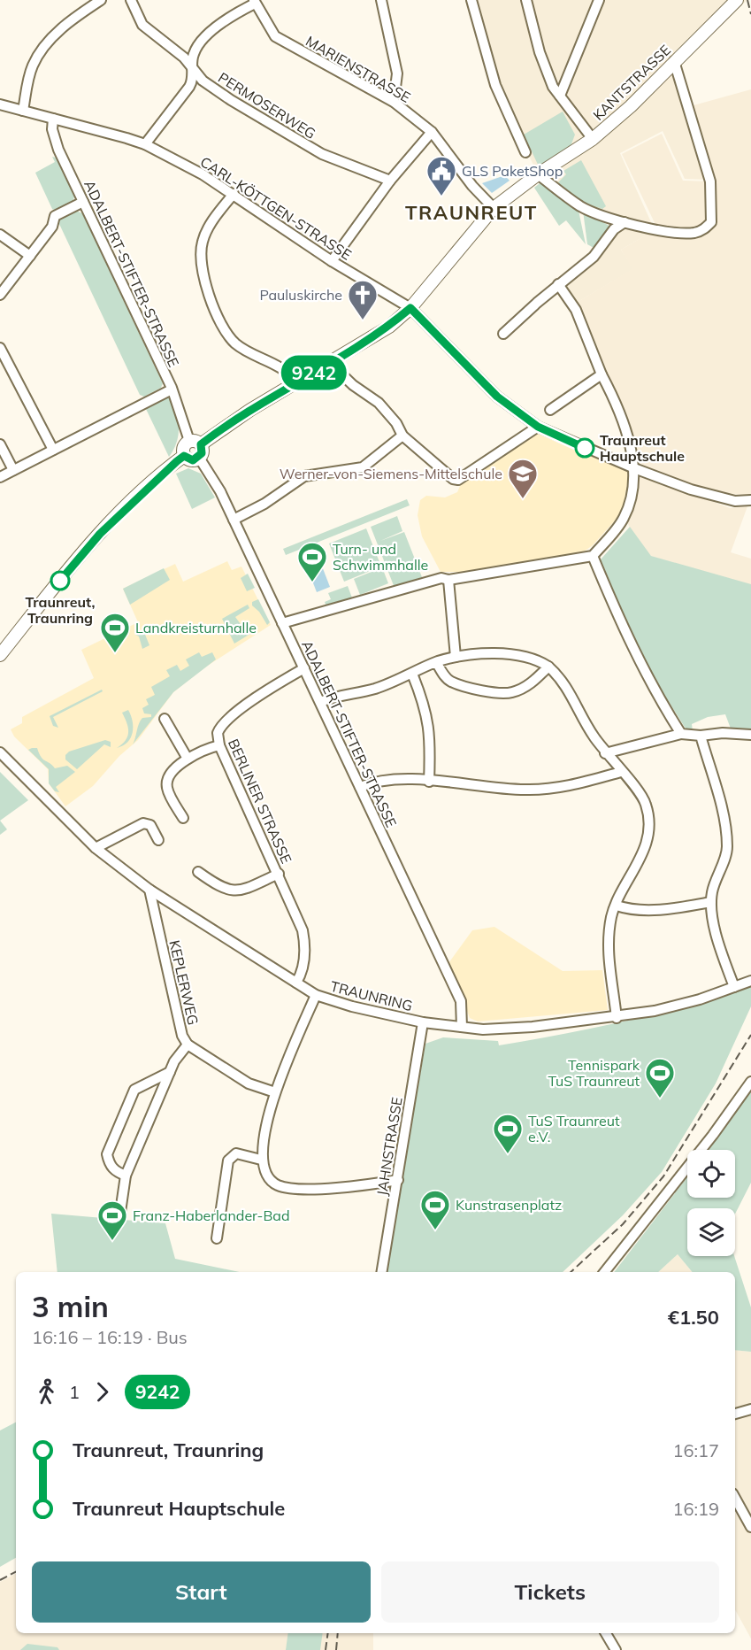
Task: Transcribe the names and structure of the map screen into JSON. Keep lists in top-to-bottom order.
{
  "streets": {
    "main road": ["KANTSTRASSE"],
    "street": [
      "MARIENSTRASSE",
      "PERMOSERWEG",
      "CARL-KÖTTGEN-STRASSE",
      "ADALBERT-STIFTER-STRASSE",
      "BERLINER STRASSE",
      "KEPLERWEG",
      "TRAUNRING",
      "JAHNSTRASSE"
    ]
  },
  "crossings": [
    ["MARIENSTRASSE", "KANTSTRASSE"],
    ["KANTSTRASSE", "CARL-KÖTTGEN-STRASSE"],
    ["KANTSTRASSE", "ADALBERT-STIFTER-STRASSE"],
    ["CARL-KÖTTGEN-STRASSE", "ADALBERT-STIFTER-STRASSE"],
    ["ADALBERT-STIFTER-STRASSE", "BERLINER STRASSE"],
    ["ADALBERT-STIFTER-STRASSE", "TRAUNRING"],
    ["BERLINER STRASSE", "TRAUNRING"],
    ["KEPLERWEG", "TRAUNRING"],
    ["TRAUNRING", "JAHNSTRASSE"]
  ],
  "districts": ["TRAUNREUT"],
  "places": {
    "public building": ["GLS PaketShop"],
    "church": ["Pauluskirche"],
    "other": ["Traunreut Hauptschule", "Traunreut, Traunring"],
    "school or university": ["Werner-von-Siemens-Mittelschule"],
    "sports": [
      "Turn- und Schwimmhalle",
      "Landkreisturnhalle",
      "Tennispark TuS Traunreut",
      "TuS Traunreut e.V.",
      "Kunstrasenplatz",
      "Franz-Haberlander-Bad"
    ]
  },
  "lines": ["bus line 9242"],
  "page": {
    "on_map": "9242",
    "heading": ["3 min", "16:16 – 16:19 · Bus", "€1.50"],
    "legs": ["1", "9242"],
    "list": [
      {
        "name": "Traunreut, Traunring",
        "value": "16:17"
      },
      {
        "name": "Traunreut Hauptschule",
        "value": "16:19"
      }
    ],
    "buttons": ["Start", "Tickets"]
  }
}
